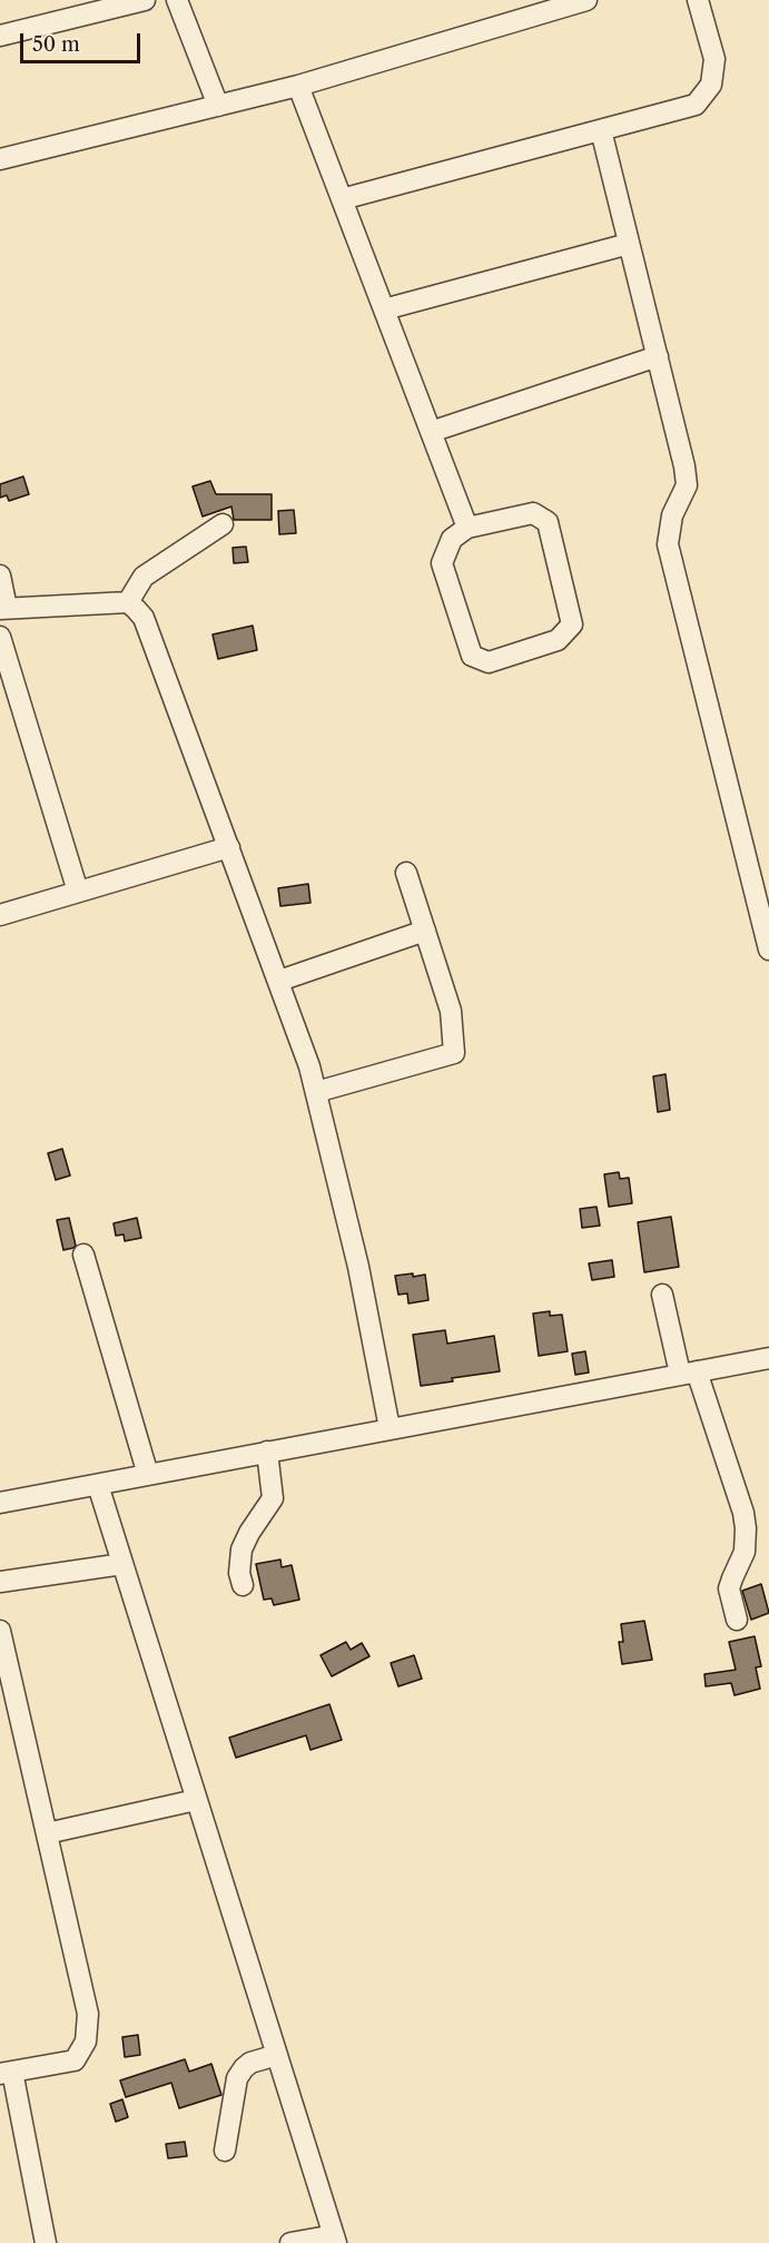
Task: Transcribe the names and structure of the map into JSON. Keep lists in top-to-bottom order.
{
  "scale_bar": "50 m"
}
